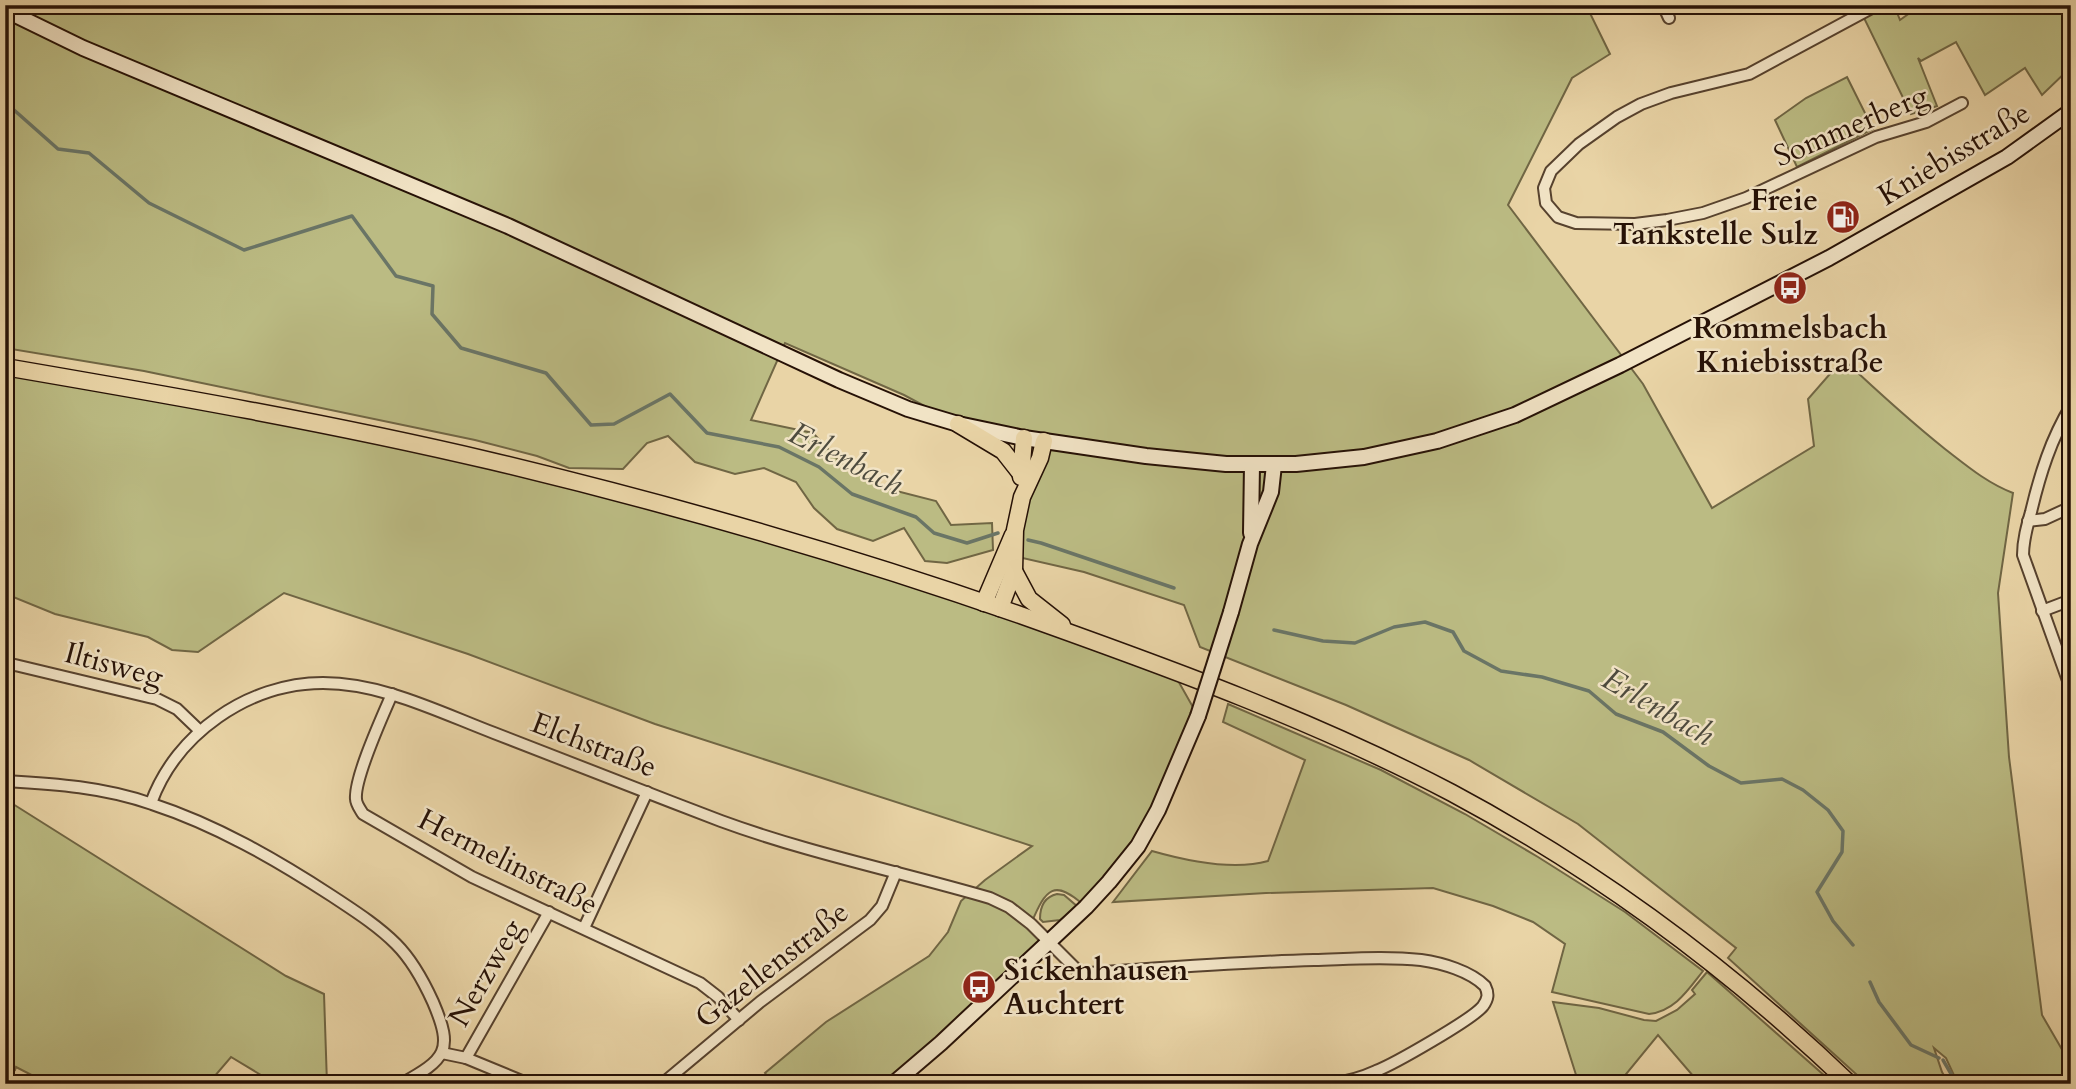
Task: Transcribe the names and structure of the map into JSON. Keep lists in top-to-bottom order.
{
  "streets": {
    "street": [
      "Sommerberg",
      "Kniebisstraße",
      "Iltisweg",
      "Elchstraße",
      "Hermelinstraße",
      "Gazellenstraße",
      "Nerzweg"
    ]
  },
  "crossings": [
    ["Iltisweg", "Elchstraße"],
    ["Elchstraße", "Hermelinstraße"],
    ["Elchstraße", "Gazellenstraße"],
    ["Hermelinstraße", "Gazellenstraße"],
    ["Hermelinstraße", "Nerzweg"]
  ],
  "water": ["Erlenbach"],
  "places": {
    "fuel station": ["Freie Tankstelle Sulz"],
    "bus stop": ["Rommelsbach Kniebisstraße", "Sickenhausen Auchtert"]
  }
}
